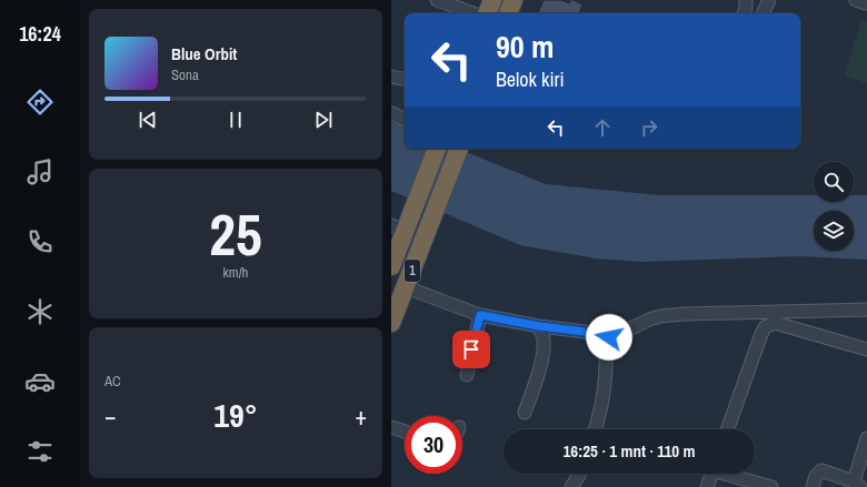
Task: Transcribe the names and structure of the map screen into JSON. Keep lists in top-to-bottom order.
{
  "streets": {
    "highway": ["1"]
  },
  "page": {
    "tabs": "16:24",
    "turn": ["90 m", "Belok kiri"],
    "song": ["Blue Orbit", "Sona"],
    "tile": [
      ["25", "km/h"],
      "AC"
    ],
    "heat": ["−", "19°", "+"],
    "limit": "30",
    "trip": "16:25 · 1 mnt · 110 m"
  }
}
